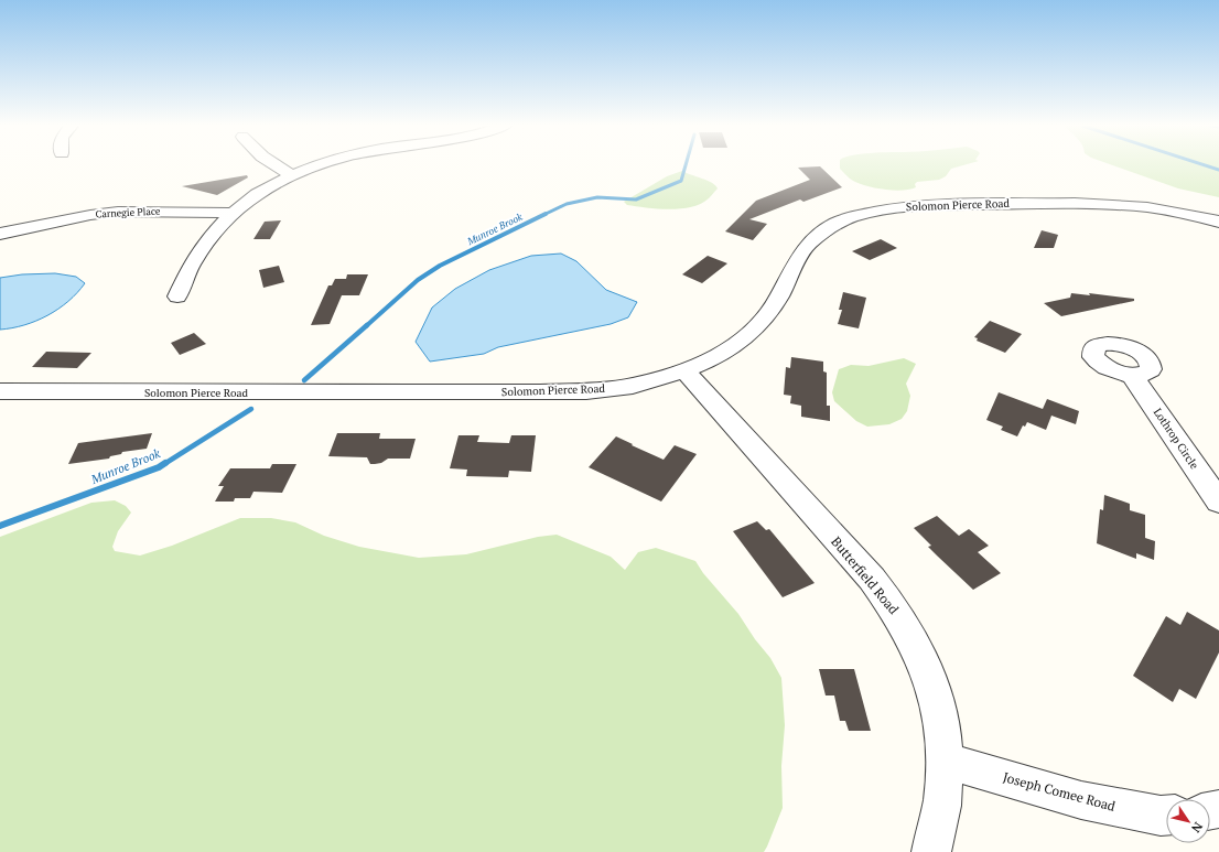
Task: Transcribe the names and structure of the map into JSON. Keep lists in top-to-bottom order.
{
  "streets": {
    "street": [
      "Solomon Pierce Road",
      "Carnegie Place",
      "Lothrop Circle",
      "Butterfield Road",
      "Joseph Comee Road"
    ]
  },
  "crossings": [
    ["Solomon Pierce Road", "Butterfield Road"],
    ["Butterfield Road", "Joseph Comee Road"]
  ],
  "water": ["Munroe Brook"],
  "north": "bottom right"
}
